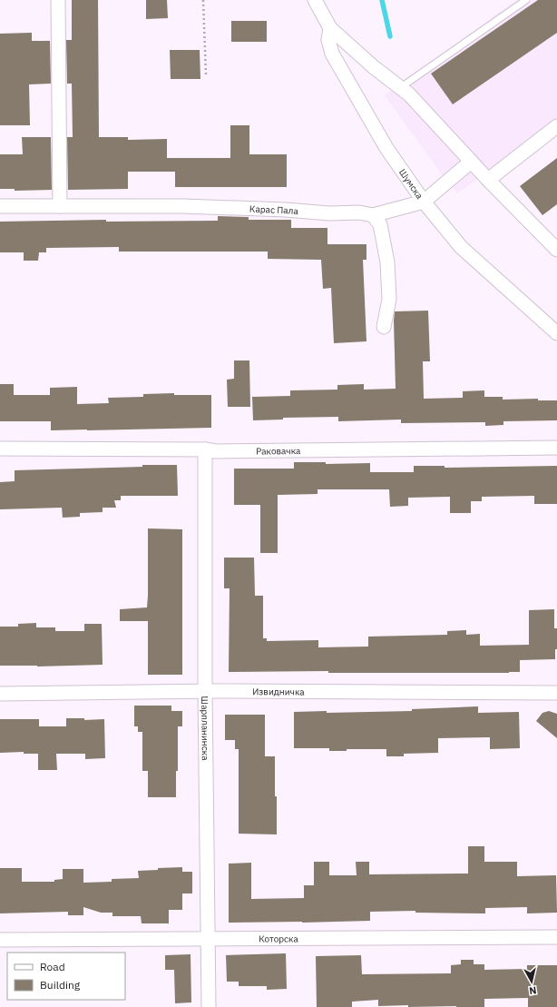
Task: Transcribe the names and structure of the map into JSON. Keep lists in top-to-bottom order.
{
  "streets": {
    "street": [
      "Шумска",
      "Карас Пала",
      "Раковачка",
      "Извидничка",
      "Шарпланинска",
      "Которска"
    ]
  },
  "crossings": [
    ["Раковачка", "Шарпланинска"],
    ["Извидничка", "Шарпланинска"],
    ["Шарпланинска", "Которска"]
  ],
  "legend": ["Road", "Building"],
  "north": "bottom"
}
